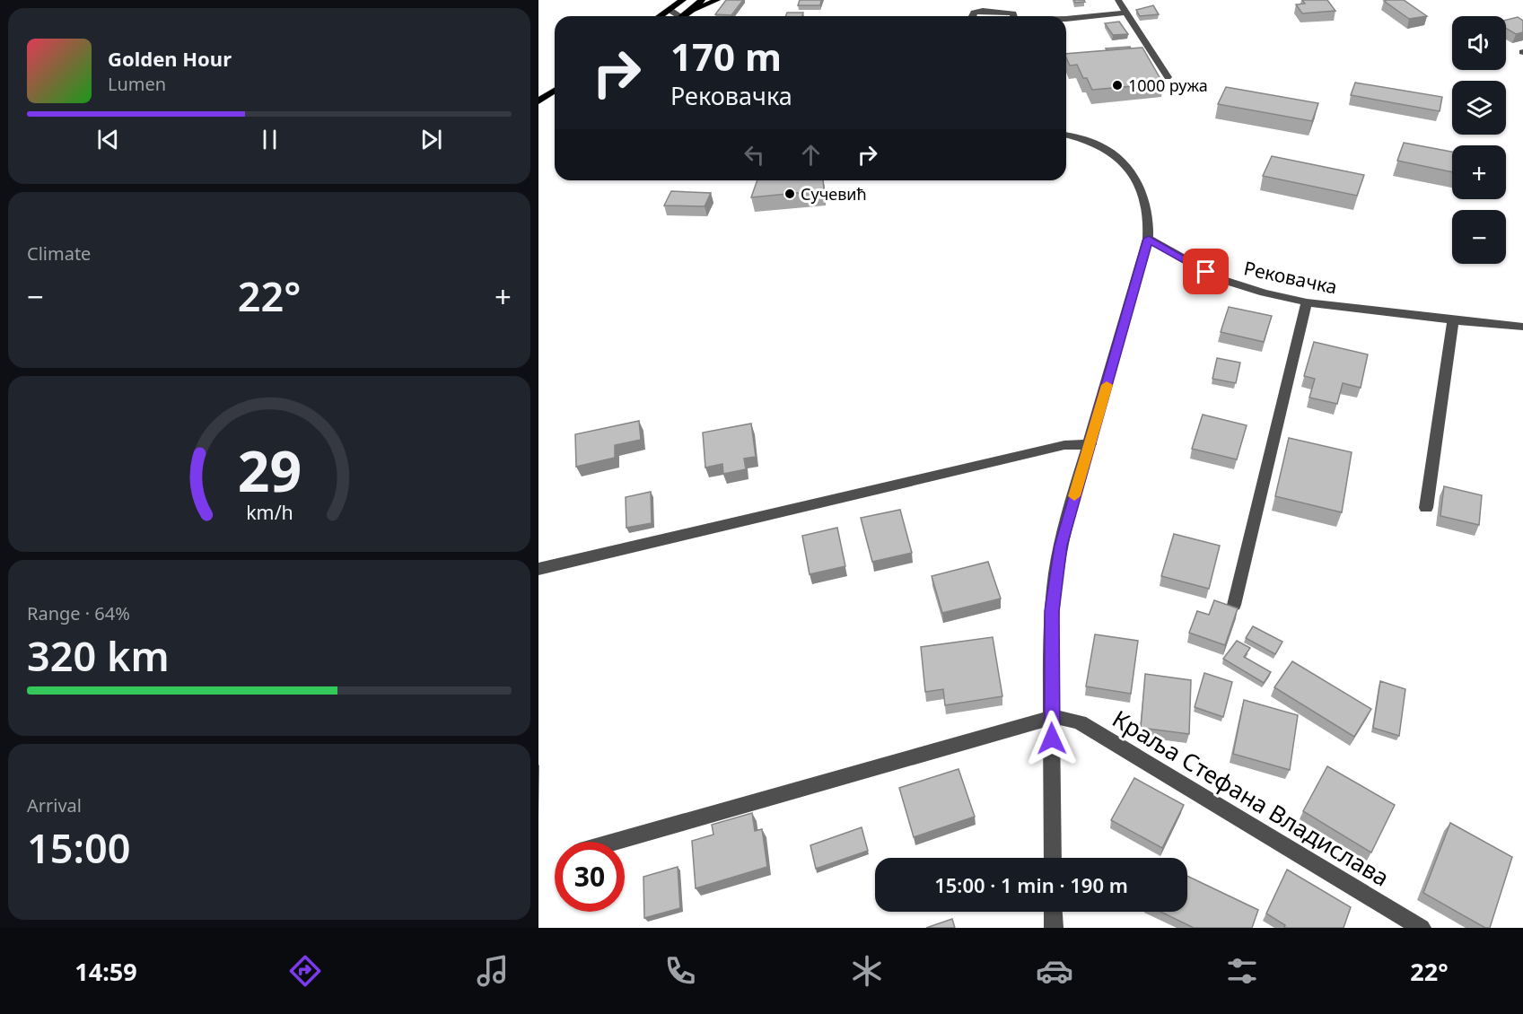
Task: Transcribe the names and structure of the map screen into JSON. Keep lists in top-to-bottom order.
{
  "streets": {
    "street": ["Рековачка", "Краља Стефана Владислава"]
  },
  "places": ["1000 ружа", "Сучевић"],
  "page": {
    "map_buttons": ["+", "−"],
    "turn": ["170 m", "Рековачка"],
    "song": ["Golden Hour", "Lumen"],
    "tile": [
      "Climate",
      ["Range · 64%", "320 km"],
      ["Arrival", "15:00"]
    ],
    "heat": ["−", "22°", "+"],
    "limit": "30",
    "trip": "15:00 · 1 min · 190 m",
    "tabs": ["14:59", "22°"],
    "gauge": ["29", "km/h"]
  }
}
